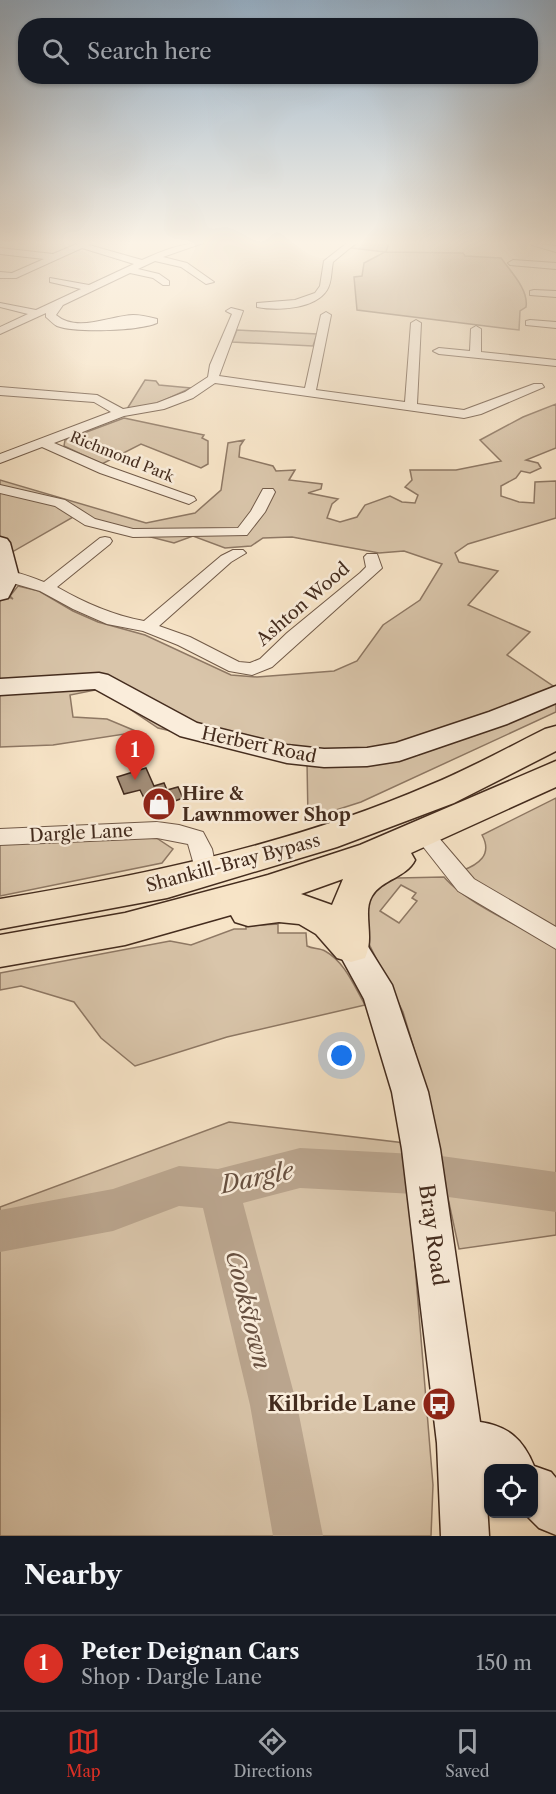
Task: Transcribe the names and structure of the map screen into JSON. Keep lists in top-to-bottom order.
{
  "streets": {
    "highway": ["Shankill-Bray Bypass"],
    "street": [
      "Richmond Park",
      "Ashton Wood",
      "Herbert Road",
      "Dargle Lane",
      "Bray Road"
    ]
  },
  "crossings": [
    ["Dargle Lane", "Shankill-Bray Bypass"]
  ],
  "water": ["Dargle", "Cookstown"],
  "places": {
    "shop": ["Hire & Lawnmower Shop"],
    "bus stop": ["Kilbride Lane"]
  },
  "page": {
    "search": "Search here",
    "pins": "1",
    "heading": "Nearby",
    "list": [
      {
        "mark": "1",
        "name": "Peter Deignan Cars",
        "note": "Shop · Dargle Lane",
        "value": "150 m"
      }
    ],
    "nav": ["Map", "Directions", "Saved"]
  }
}
